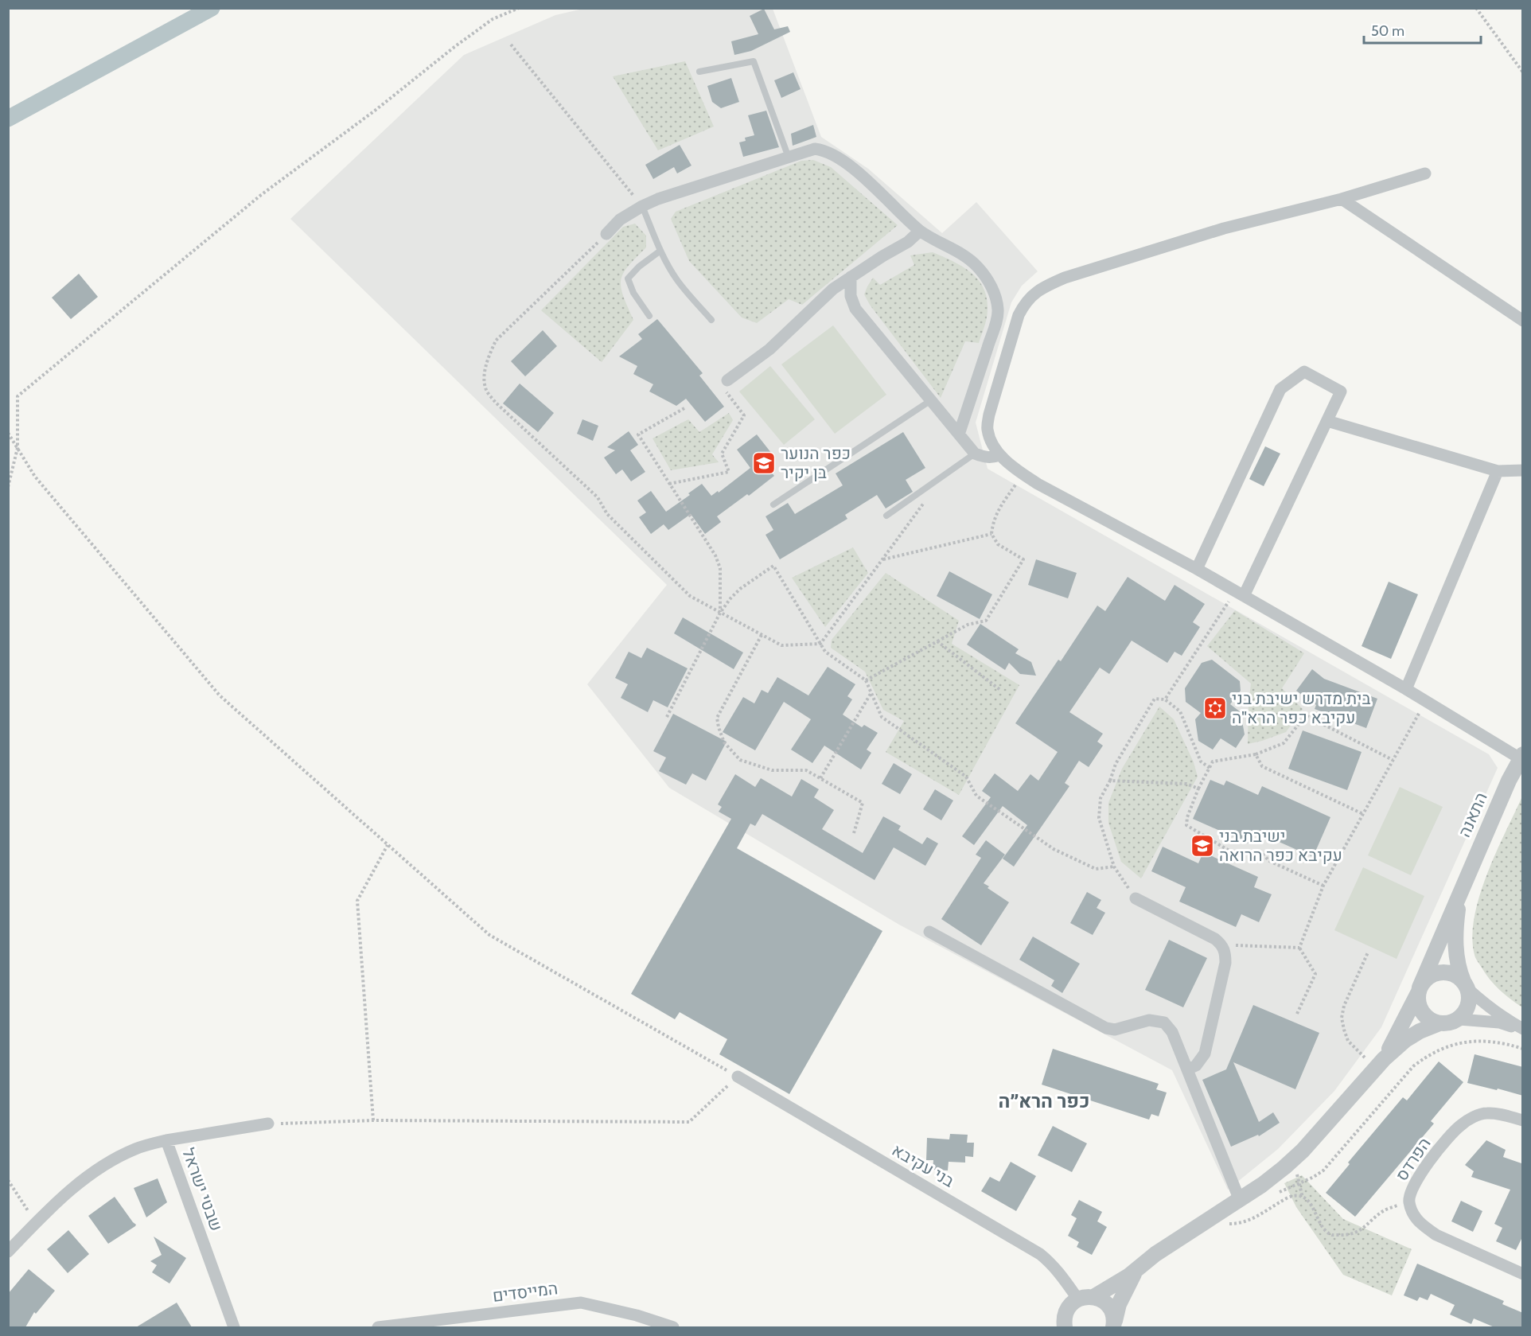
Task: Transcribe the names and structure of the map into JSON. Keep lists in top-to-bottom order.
{
  "streets": {
    "street": [
      "התאנה",
      "הפרדס",
      "בני עקיבא",
      "שבטי ישראל",
      "המייסדים"
    ]
  },
  "districts": ["כפר הרא״ה"],
  "places": {
    "school or university": ["כפר הנוער בן יקיר", "ישיבת בני עקיבא כפר הרואה"],
    "synagogue": ["בית מדרש ישיבת בני עקיבא כפר הרא\"ה"]
  },
  "scale_bar": "50 m"
}
